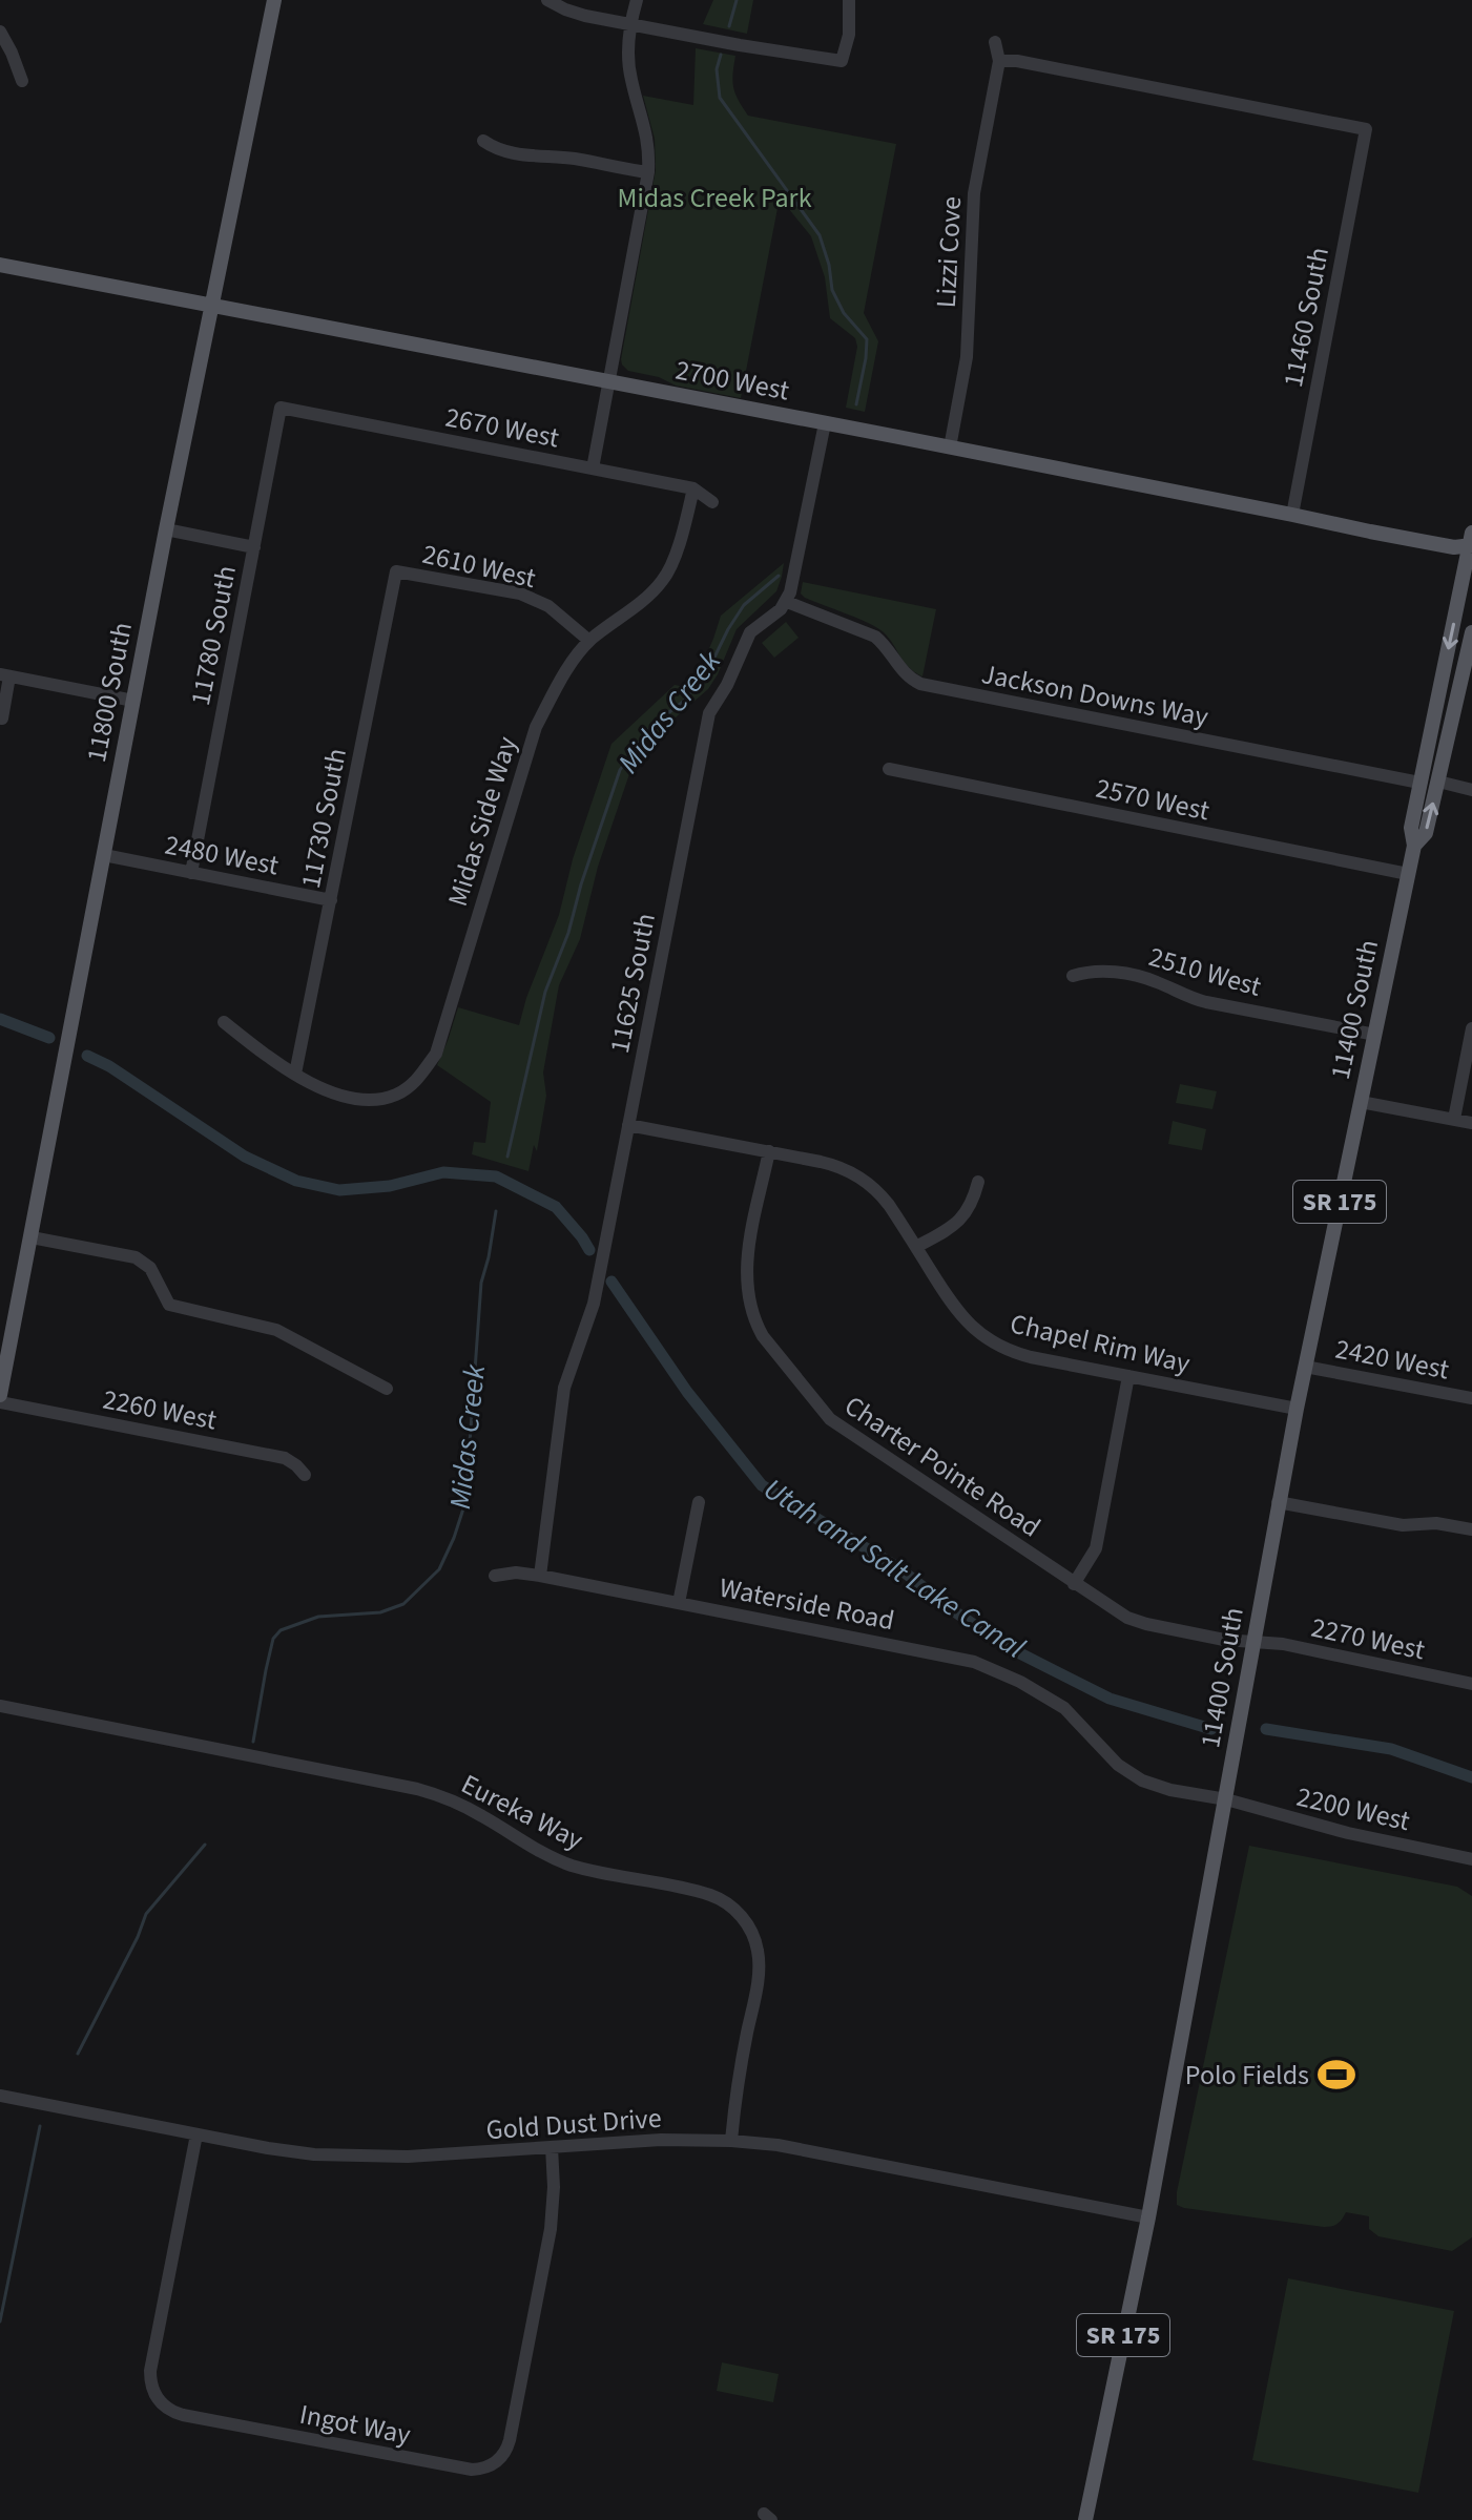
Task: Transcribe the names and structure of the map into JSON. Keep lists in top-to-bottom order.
{
  "streets": {
    "main road": [
      "2700 West",
      "11800 South",
      "11400 South",
      "SR 175"
    ],
    "street": [
      "Lizzi Cove",
      "11460 South",
      "2670 West",
      "2610 West",
      "11780 South",
      "Jackson Downs Way",
      "2570 West",
      "11730 South",
      "Midas Side Way",
      "2480 West",
      "2510 West",
      "11625 South",
      "Chapel Rim Way",
      "2420 West",
      "2260 West",
      "Charter Pointe Road",
      "Waterside Road",
      "2270 West",
      "2200 West",
      "Eureka Way",
      "Gold Dust Drive",
      "Ingot Way"
    ]
  },
  "crossings": [
    ["Lizzi Cove", "11460 South"],
    ["Lizzi Cove", "2700 West"],
    ["11460 South", "2700 West"],
    ["2700 West", "11800 South"],
    ["2700 West", "11400 South"],
    ["2670 West", "11780 South"],
    ["2670 West", "Midas Side Way"],
    ["2610 West", "11730 South"],
    ["2610 West", "Midas Side Way"],
    ["11780 South", "2480 West"],
    ["11800 South", "2480 West"],
    ["Jackson Downs Way", "11625 South"],
    ["Jackson Downs Way", "11400 South"],
    ["2570 West", "11400 South"],
    ["11730 South", "Midas Side Way"],
    ["11730 South", "2480 West"],
    ["2510 West", "11400 South"],
    ["11625 South", "Chapel Rim Way"],
    ["11625 South", "Waterside Road"],
    ["11400 South", "Chapel Rim Way"],
    ["11400 South", "2420 West"],
    ["11400 South", "Charter Pointe Road"],
    ["11400 South", "Waterside Road"],
    ["11400 South", "2270 West"],
    ["11400 South", "2200 West"],
    ["11400 South", "Gold Dust Drive"],
    ["Chapel Rim Way", "Charter Pointe Road"],
    ["Charter Pointe Road", "2270 West"],
    ["Waterside Road", "2200 West"],
    ["Eureka Way", "Gold Dust Drive"],
    ["Gold Dust Drive", "Ingot Way"]
  ],
  "water": ["Midas Creek", "Utah and Salt Lake Canal"],
  "parks": ["Midas Creek Park"],
  "places": {
    "sports": ["Polo Fields"]
  }
}
